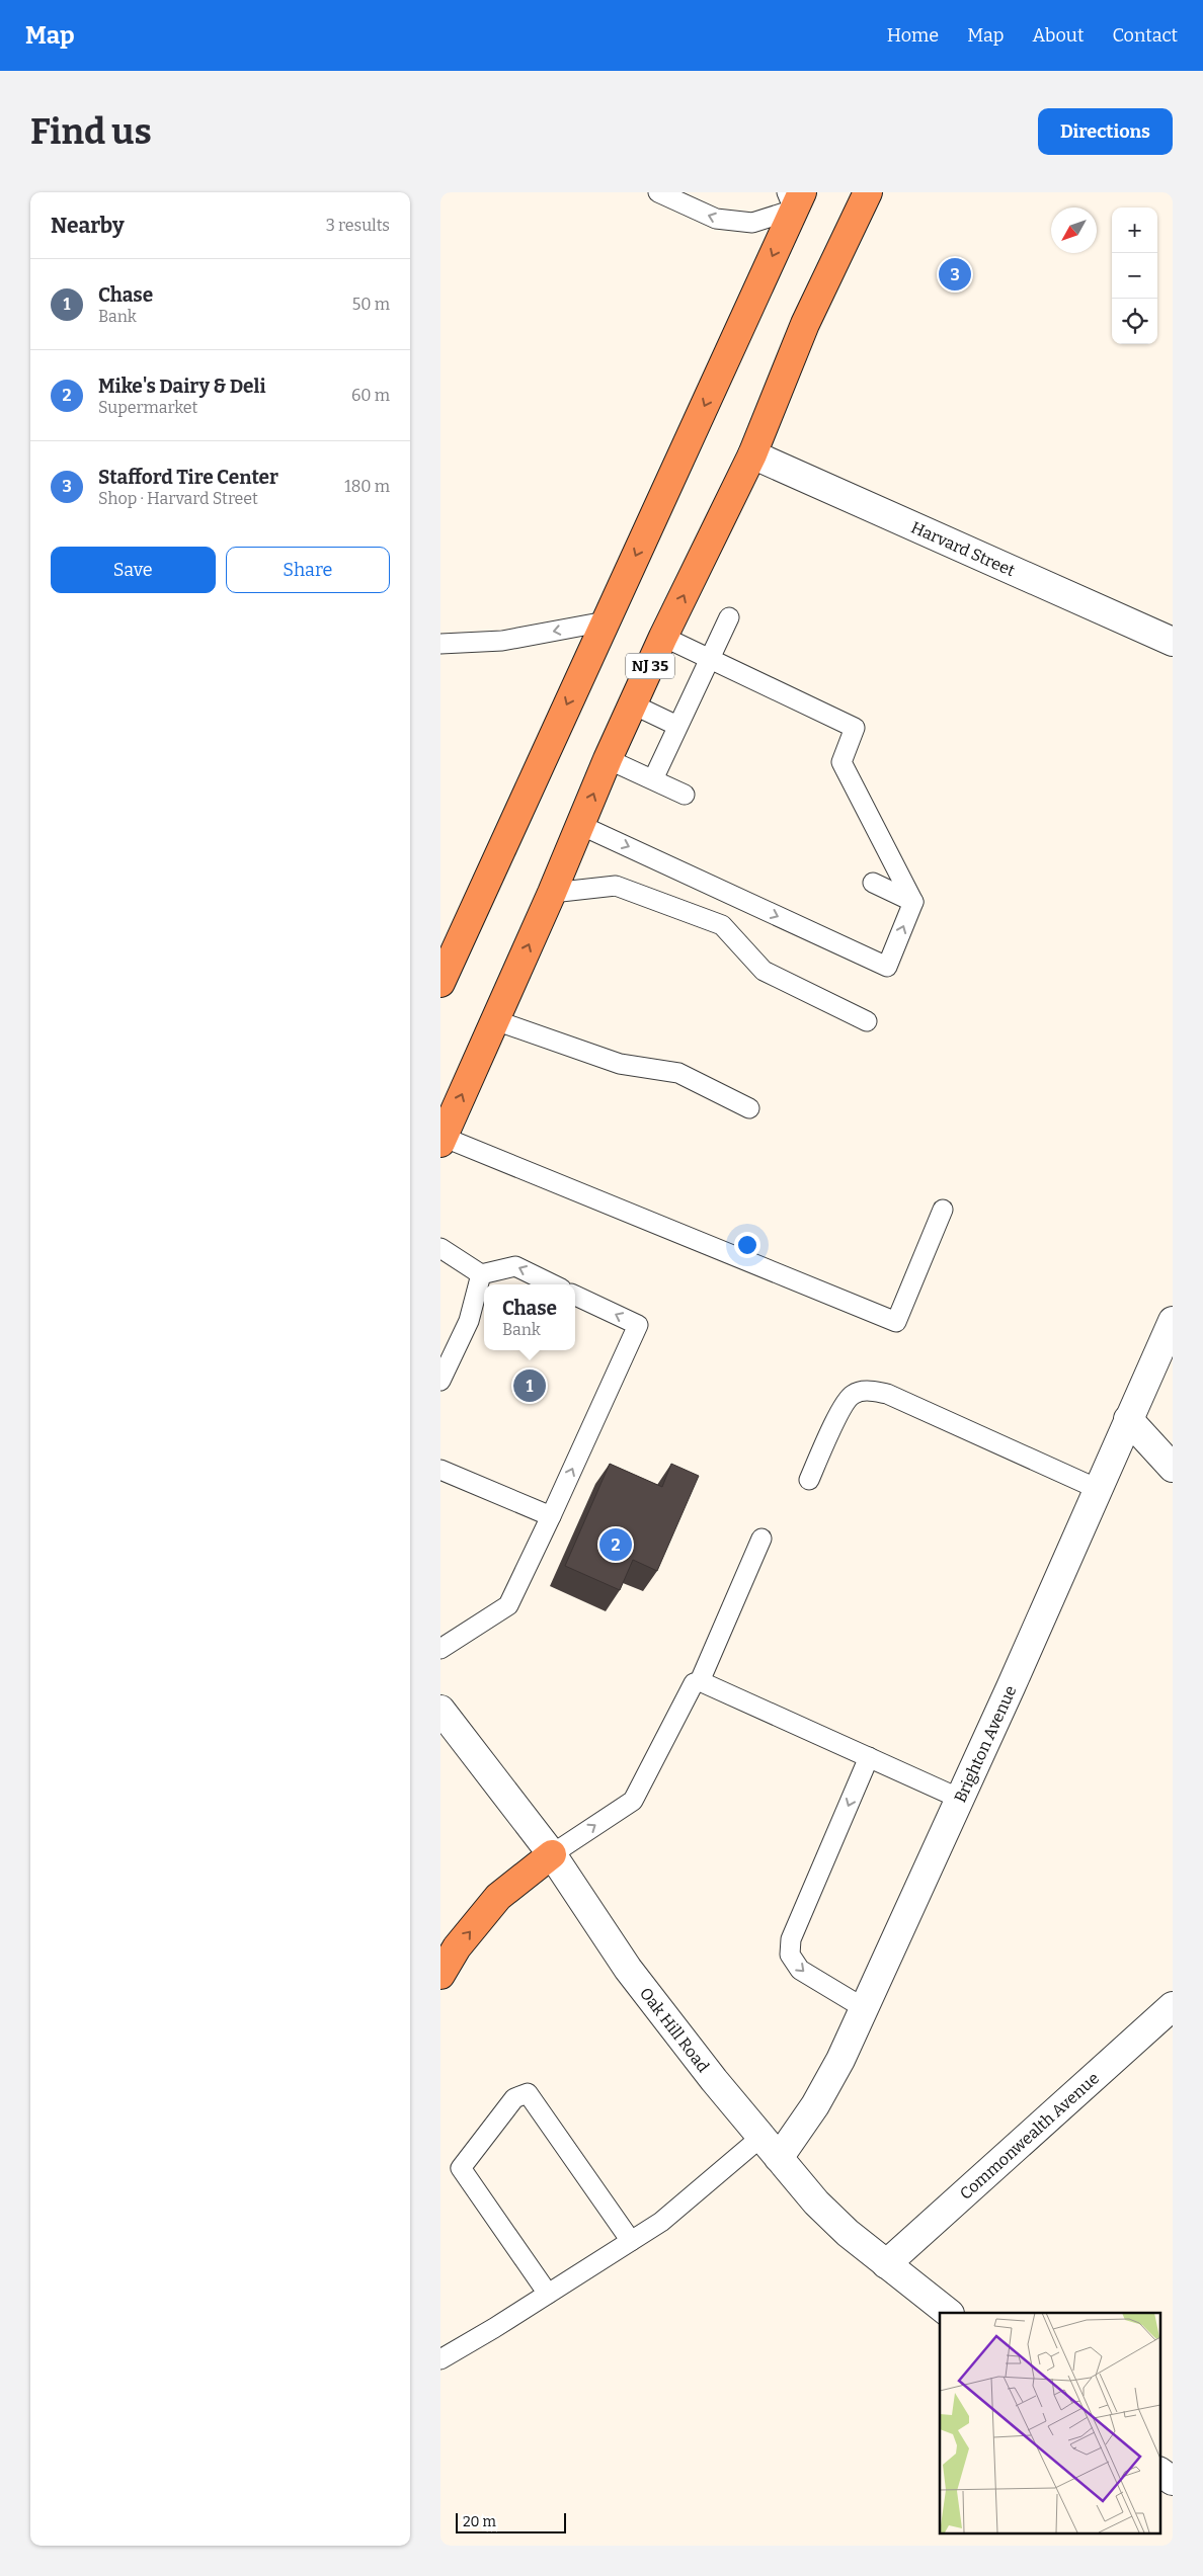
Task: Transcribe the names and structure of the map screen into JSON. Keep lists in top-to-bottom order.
{
  "streets": {
    "highway": ["NJ 35"],
    "street": [
      "Harvard Street",
      "Brighton Avenue",
      "Oak Hill Road",
      "Commonwealth Avenue"
    ]
  },
  "crossings": [
    ["Harvard Street", "NJ 35"],
    ["Brighton Avenue", "Oak Hill Road"],
    ["Oak Hill Road", "Commonwealth Avenue"]
  ],
  "scale_bar": "20 m",
  "north": "bottom left",
  "page": {
    "header": "Map",
    "nav": [
      "Home",
      "Map",
      "About",
      "Contact"
    ],
    "buttons": [
      "Directions",
      ["Save", "Share"]
    ],
    "title": "Find us",
    "heading": ["Nearby", "3 results"],
    "map_buttons": ["+", "−"],
    "pins": ["3", "1", "2"],
    "list": [
      {
        "mark": "1",
        "name": "Chase",
        "note": "Bank",
        "value": "50 m"
      },
      {
        "mark": "2",
        "name": "Mike's Dairy & Deli",
        "note": "Supermarket",
        "value": "60 m"
      },
      {
        "mark": "3",
        "name": "Stafford Tire Center",
        "note": "Shop · Harvard Street",
        "value": "180 m"
      }
    ],
    "popup": ["Chase", "Bank"],
    "scale": "20 m"
  }
}
